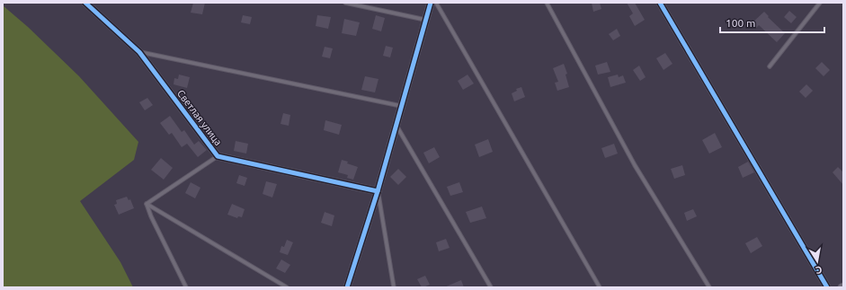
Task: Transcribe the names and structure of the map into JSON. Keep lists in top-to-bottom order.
{
  "streets": {
    "street": ["Светлая улица"]
  },
  "scale_bar": "100 m",
  "north": "bottom"
}
